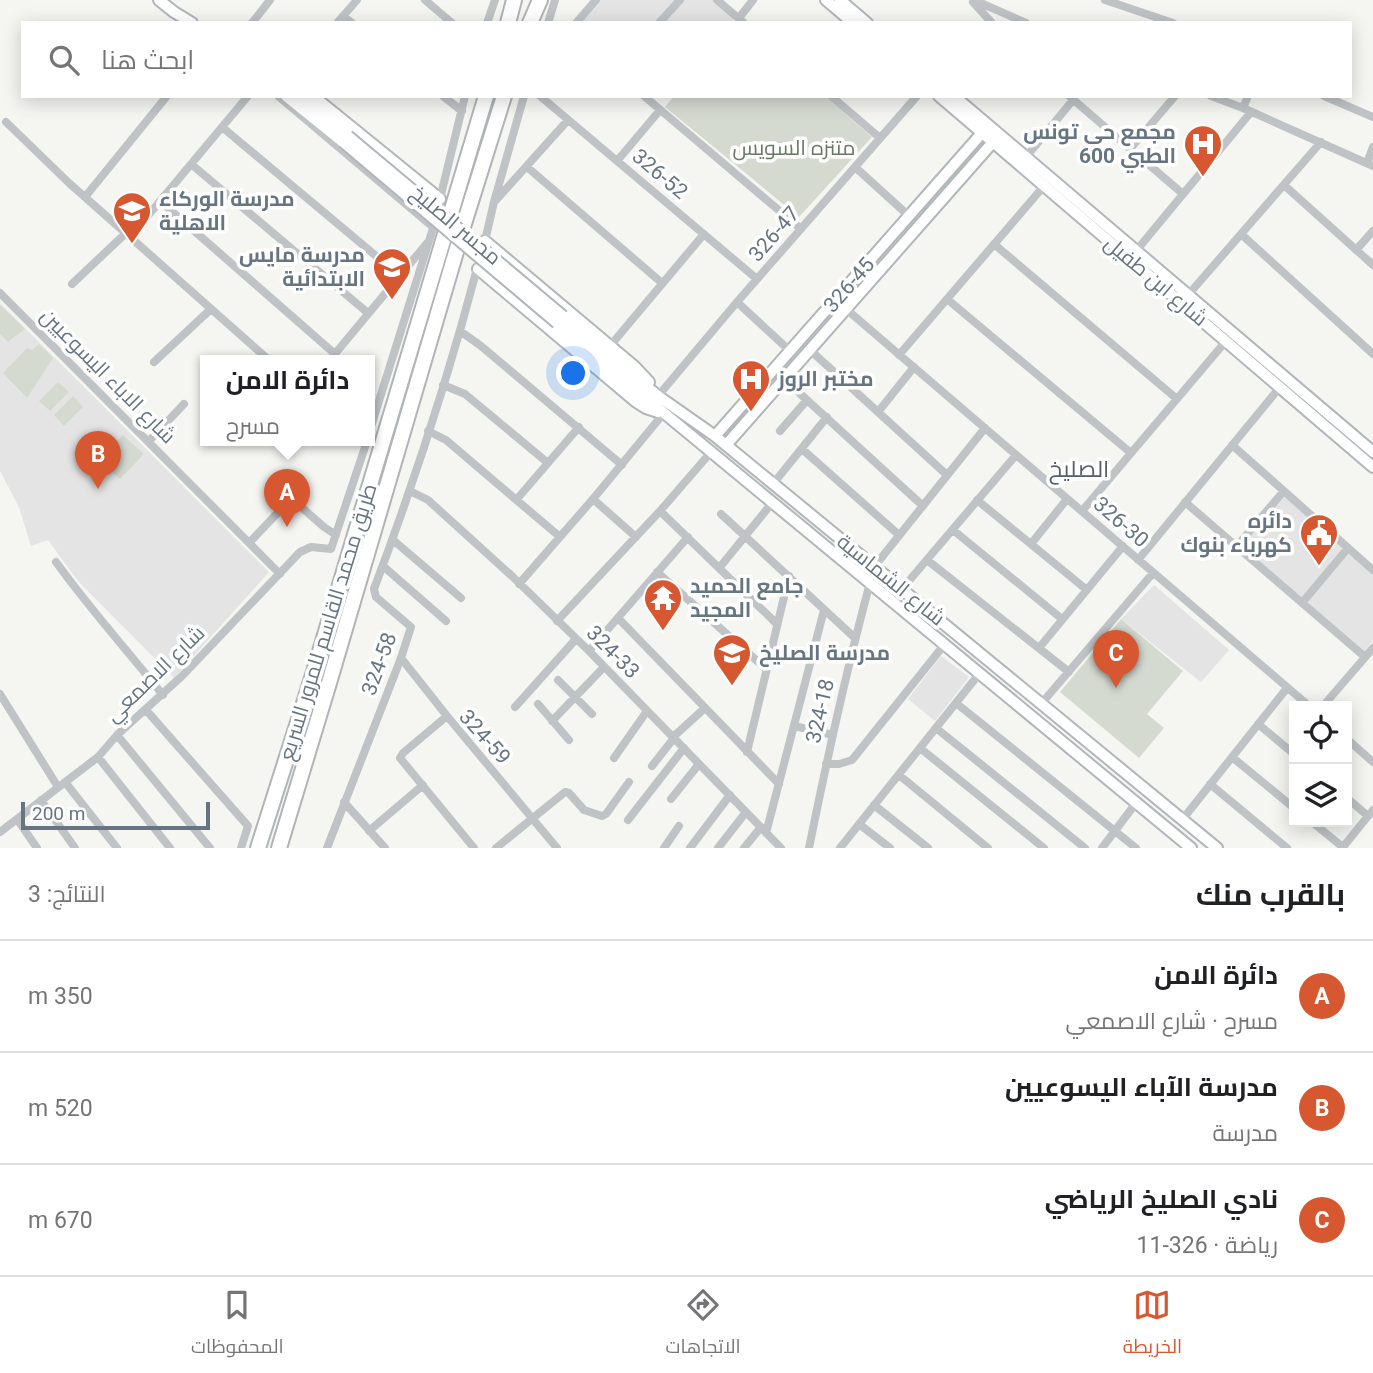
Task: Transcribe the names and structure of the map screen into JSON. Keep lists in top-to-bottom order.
{
  "streets": {
    "highway": ["طريق محمد القاسم للمرور السريع"],
    "street": [
      "326-52",
      "مجسر الصليخ",
      "326-47",
      "شارع ابن طفيل",
      "326-45",
      "شارع الاباء اليسوعيين",
      "326-30",
      "شارع الشماسية",
      "324-33",
      "324-58",
      "شارع الاصمعي",
      "324-18",
      "324-59"
    ]
  },
  "crossings": [
    ["326-52", "326-47"],
    ["مجسر الصليخ", "شارع الشماسية"],
    ["326-47", "شارع الشماسية"],
    ["شارع ابن طفيل", "326-45"],
    ["326-45", "326-30"],
    ["326-45", "شارع الشماسية"],
    ["شارع الاباء اليسوعيين", "شارع الاصمعي"],
    ["شارع الشماسية", "324-18"],
    ["324-33", "324-58"]
  ],
  "districts": ["الصليخ"],
  "parks": ["متنزه السويس"],
  "places": {
    "hospital": ["مجمع حي تونس الطبي 600", "مختبر الروز"],
    "school or university": ["مدرسة الوركاء الاهلية", "مدرسة مايس الابتدائية", "مدرسة الصليخ"],
    "public building": ["دائره كهرباء بنوك"],
    "temple": ["جامع الحميد المجيد"]
  },
  "scale_bar": "200 m",
  "page": {
    "search": "ابحث هنا",
    "popup": ["دائرة الامن", "مسرح"],
    "pins": ["B", "A", "C"],
    "scale": "200 m",
    "heading": ["بالقرب منك", "النتائج: 3"],
    "list": [
      {
        "mark": "A",
        "name": "دائرة الامن",
        "note": "مسرح · شارع الاصمعي",
        "value": "350 m"
      },
      {
        "mark": "B",
        "name": "مدرسة الآباء اليسوعيين",
        "note": "مدرسة",
        "value": "520 m"
      },
      {
        "mark": "C",
        "name": "نادي الصليخ الرياضي",
        "note": "رياضة · 326-11",
        "value": "670 m"
      }
    ],
    "nav": ["الخريطة", "الاتجاهات", "المحفوظات"]
  }
}
